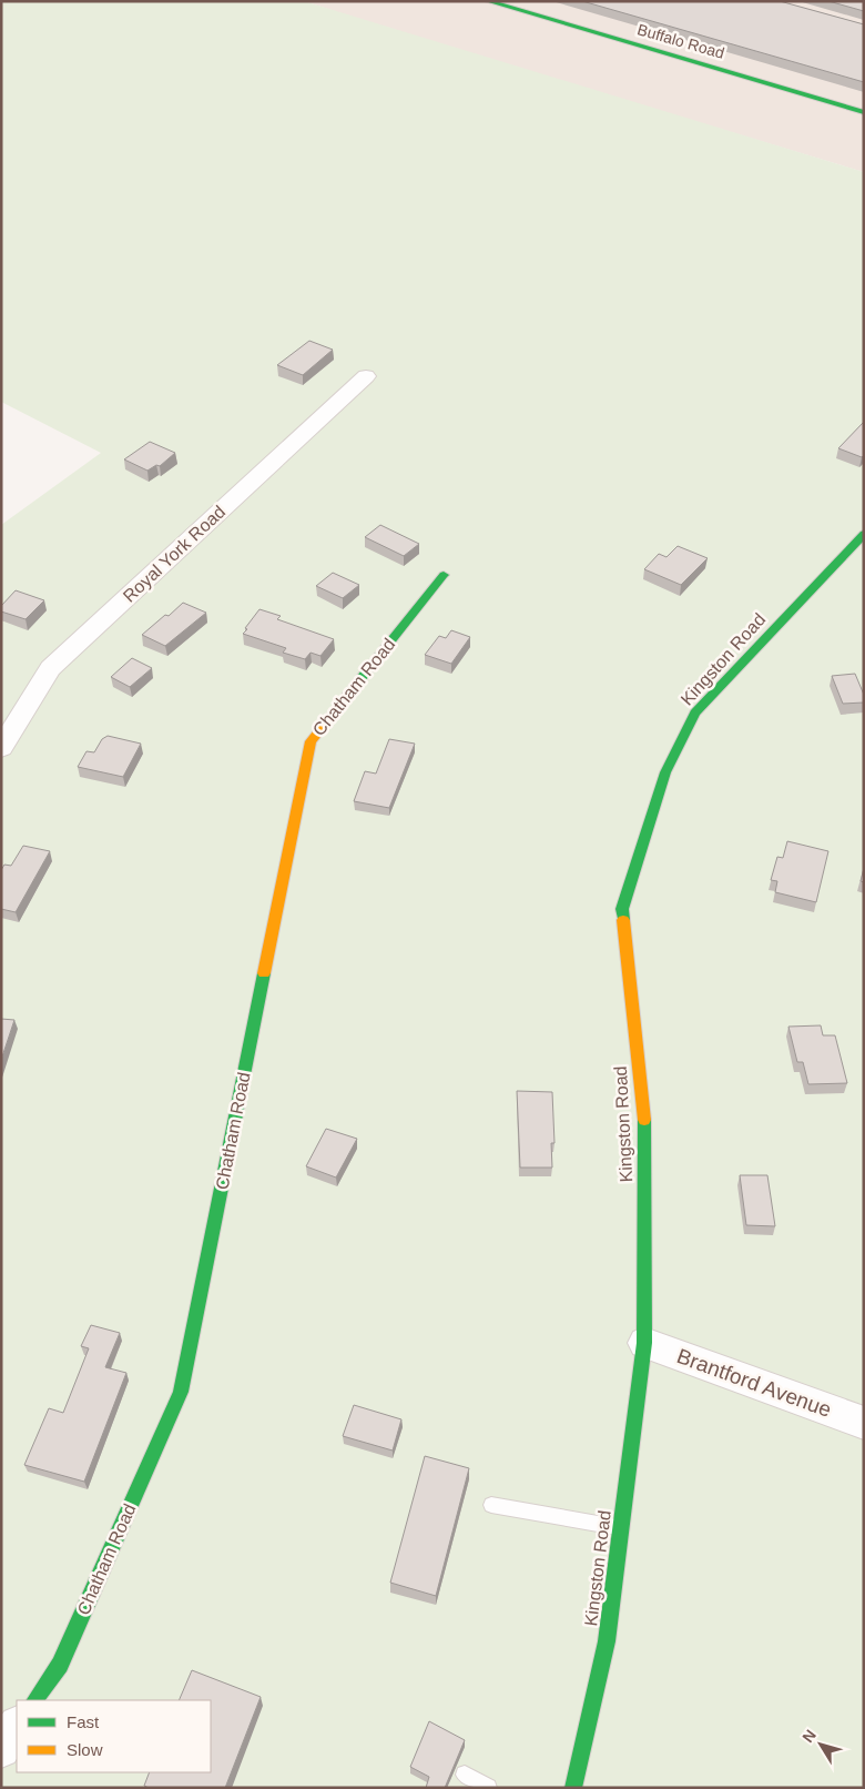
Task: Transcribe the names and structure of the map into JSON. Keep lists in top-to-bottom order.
{
  "streets": {
    "street": [
      "Buffalo Road",
      "Royal York Road",
      "Kingston Road",
      "Chatham Road",
      "Brantford Avenue"
    ]
  },
  "crossings": [
    ["Kingston Road", "Brantford Avenue"]
  ],
  "legend": ["Fast", "Slow"],
  "north": "top left"
}
